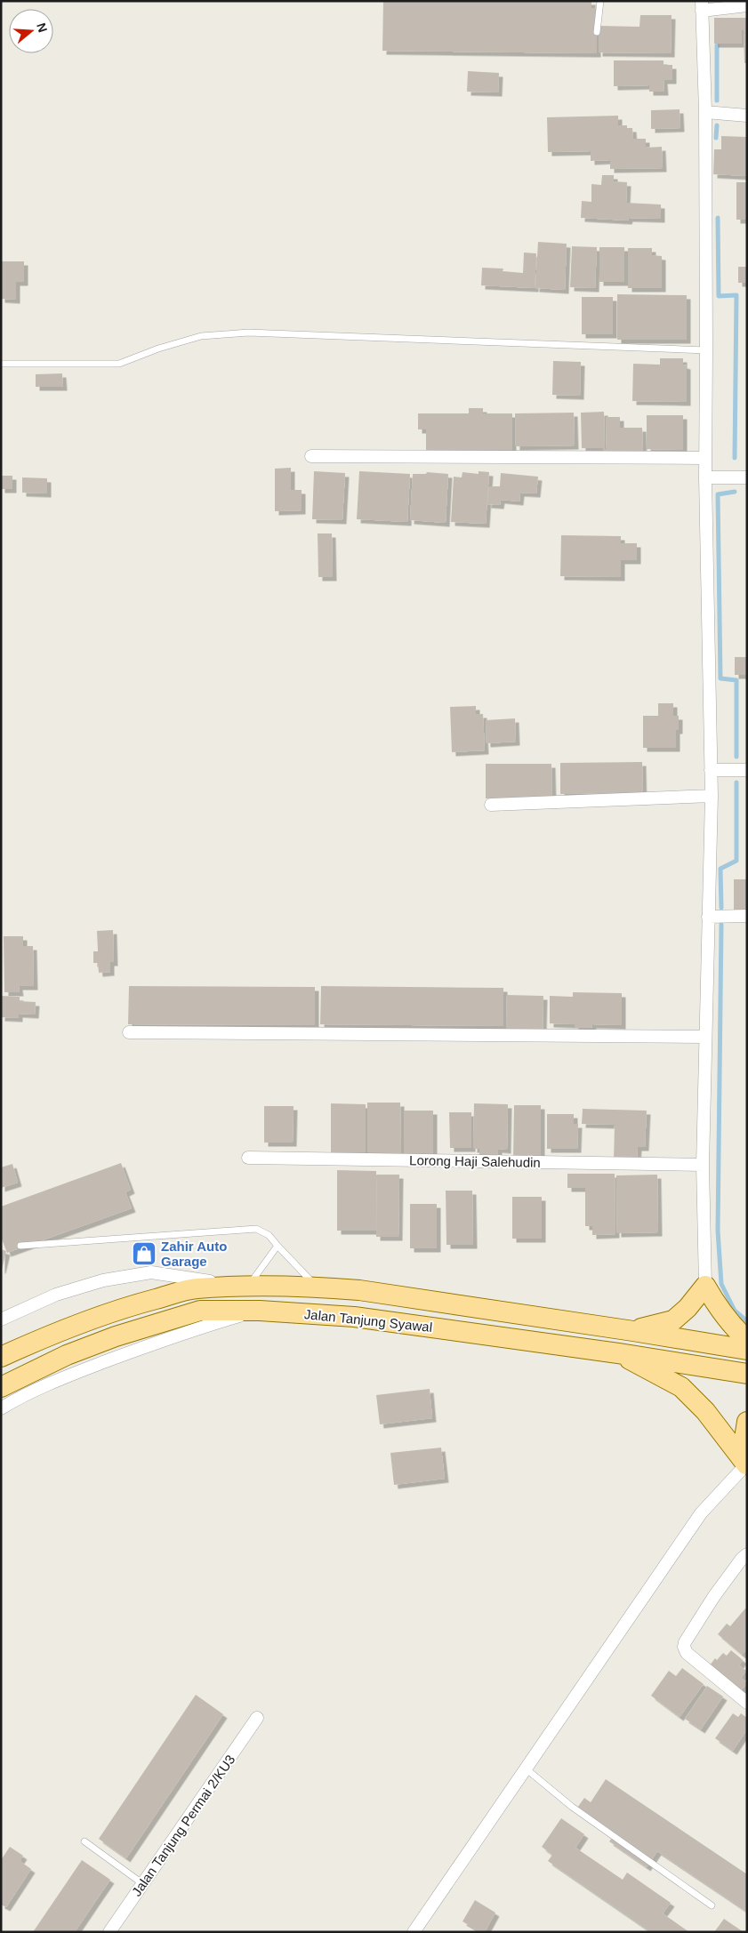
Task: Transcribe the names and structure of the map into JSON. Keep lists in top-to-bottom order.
{
  "streets": {
    "main road": ["Jalan Tanjung Syawal"],
    "street": ["Lorong Haji Salehudin", "Jalan Tanjung Permai 2/KU3"]
  },
  "places": {
    "shop": ["Zahir Auto Garage"]
  },
  "north": "right"
}
